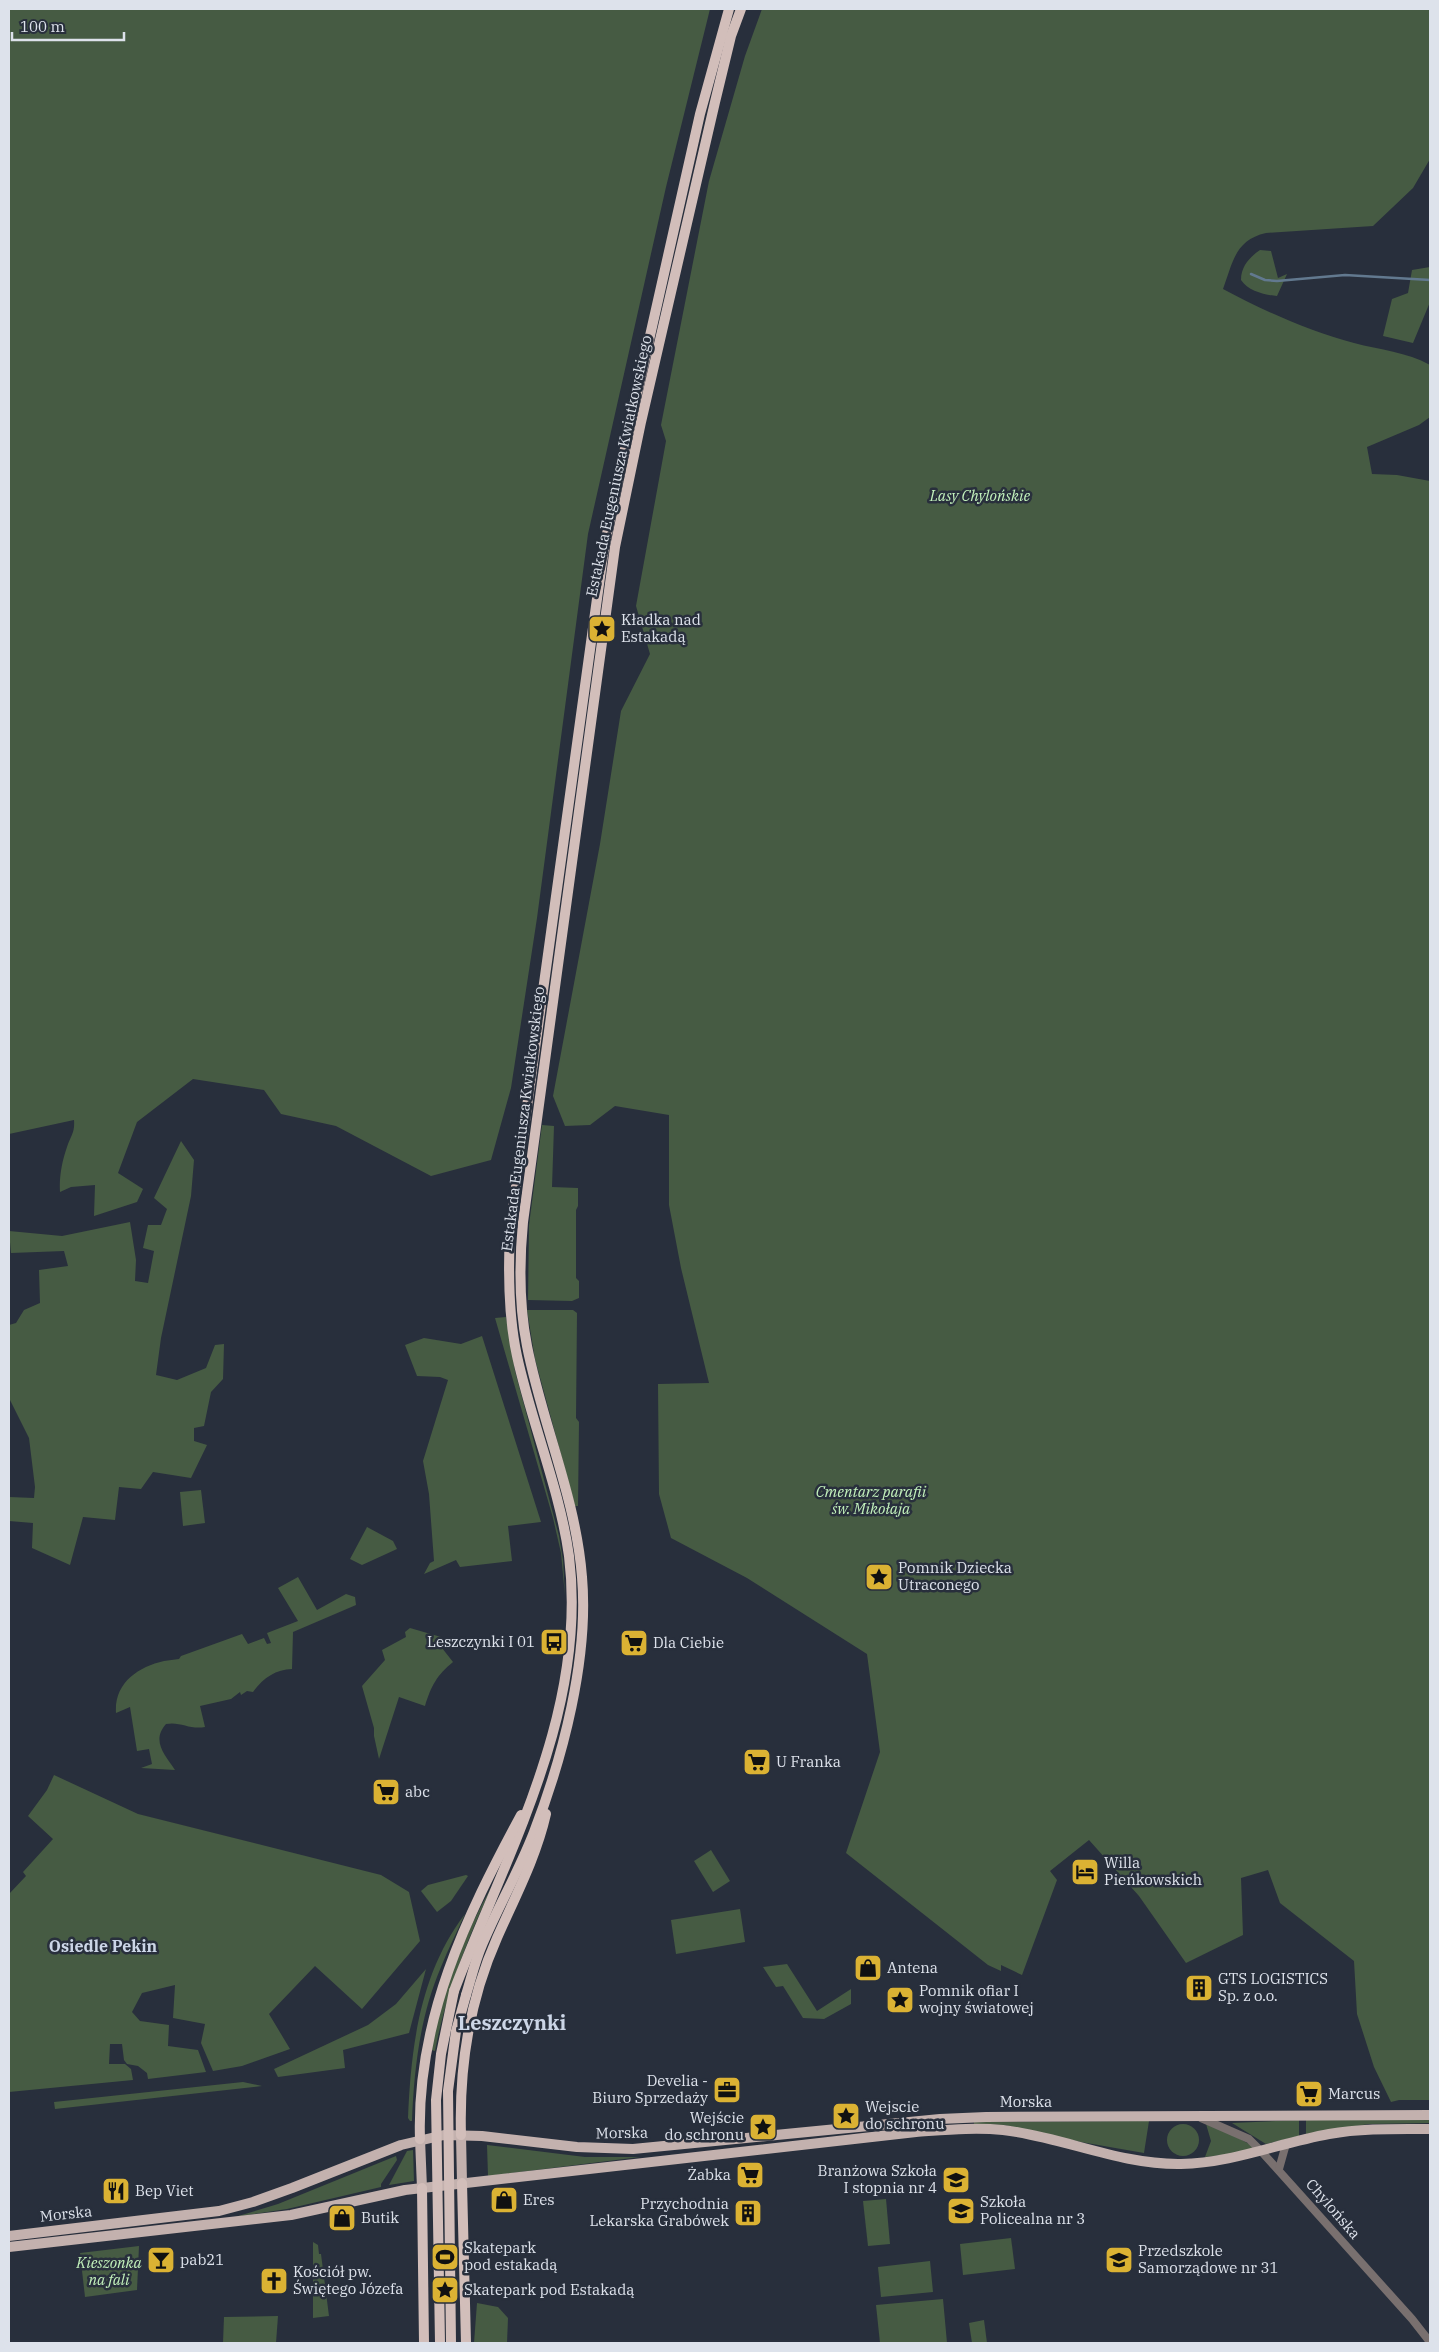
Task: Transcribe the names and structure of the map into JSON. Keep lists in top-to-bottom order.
{
  "streets": {
    "highway": ["Estakada Eugeniusza Kwiatkowskiego"],
    "main road": ["Morska"],
    "street": ["Chylońska"]
  },
  "crossings": [
    ["Morska", "Chylońska"]
  ],
  "districts": ["Osiedle Pekin", "Leszczynki"],
  "parks": ["Lasy Chylońskie", "Cmentarz parafii św. Mikołaja", "Kieszonka na fali"],
  "places": {
    "place": [
      "Kładka nad Estakadą",
      "Pomnik Dziecka Utraconego",
      "Pomnik ofiar I wojny światowej",
      "Wejscie do schronu",
      "Wejście do schronu",
      "Skatepark pod Estakadą"
    ],
    "bus stop": ["Leszczynki I 01"],
    "supermarket": [
      "Dla Ciebie",
      "U Franka",
      "abc",
      "Marcus",
      "Żabka"
    ],
    "hotel": ["Willa Pieńkowskich"],
    "shop": ["Antena", "Eres", "Butik"],
    "building": ["GTS LOGISTICS Sp. z o.o.", "Przychodnia Lekarska Grabówek"],
    "office": ["Develia - Biuro Sprzedaży"],
    "school or university": ["Branżowa Szkoła I stopnia nr 4", "Szkoła Policealna nr 3", "Przedszkole Samorządowe nr 31"],
    "restaurant": ["Bep Viet"],
    "sports": ["Skatepark pod estakadą"],
    "bar": ["pab21"],
    "church": ["Kościół pw. Świętego Józefa"]
  },
  "scale_bar": "100 m"
}
